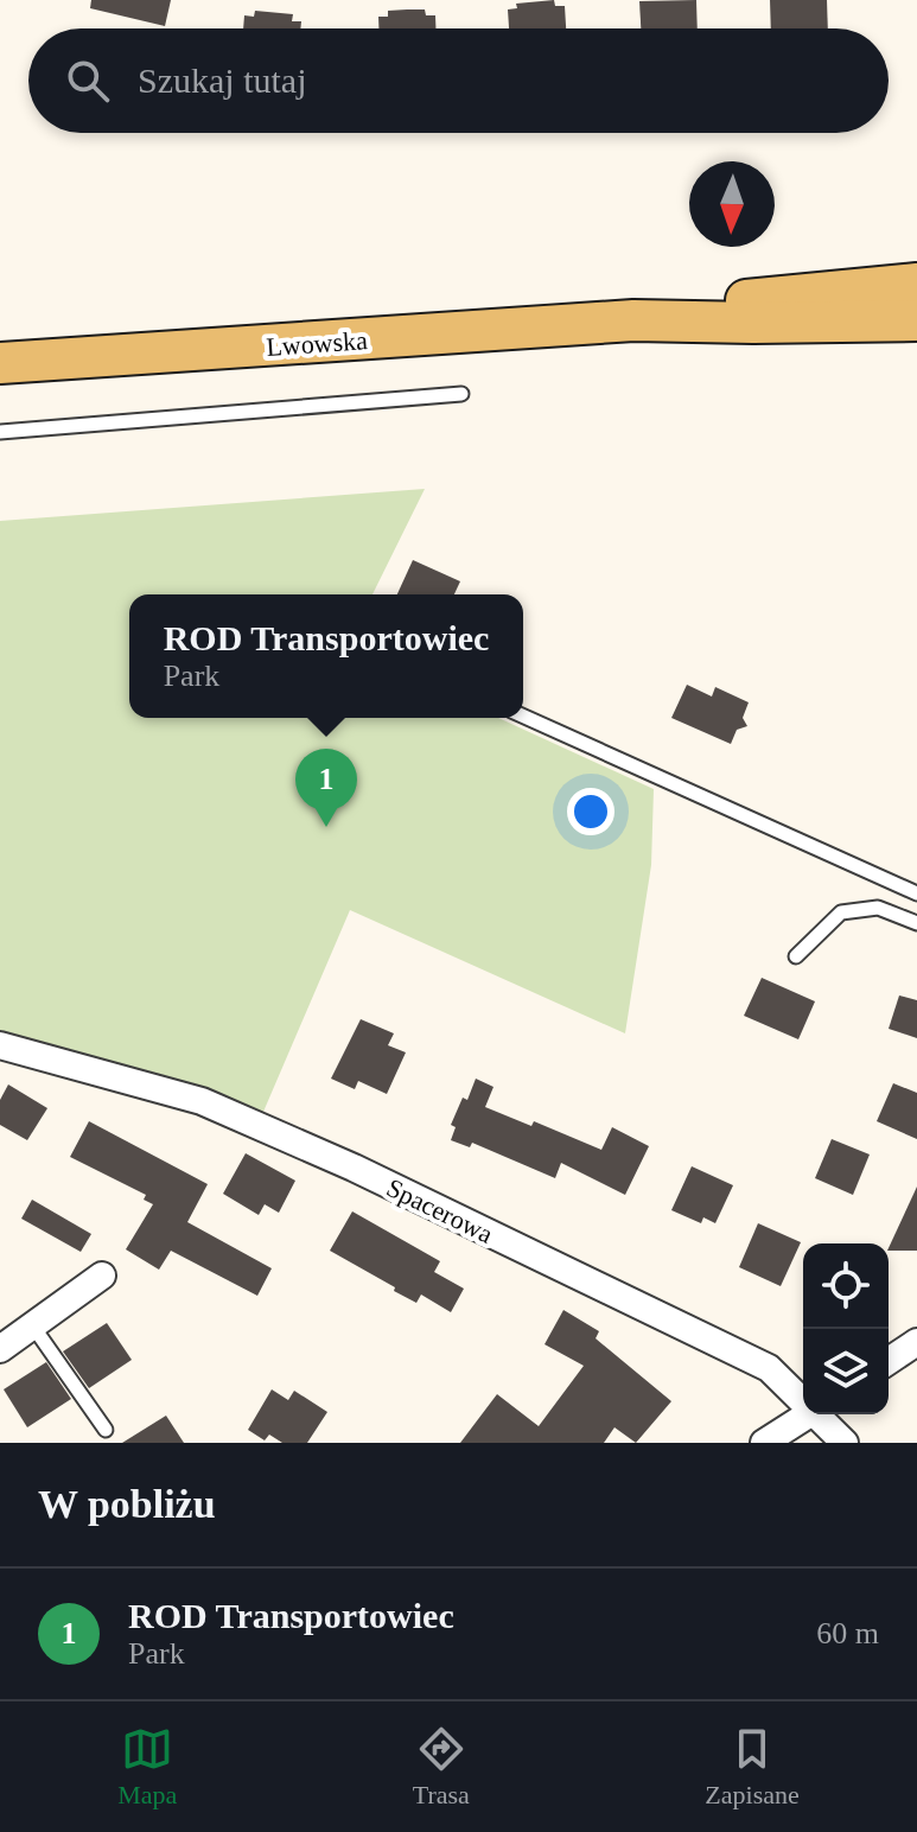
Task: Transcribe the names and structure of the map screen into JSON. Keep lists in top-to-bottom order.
{
  "streets": {
    "main road": ["Lwowska"],
    "street": ["Spacerowa"]
  },
  "north": "bottom",
  "page": {
    "search": "Szukaj tutaj",
    "popup": ["ROD Transportowiec", "Park"],
    "pins": "1",
    "heading": "W pobliżu",
    "list": [
      {
        "mark": "1",
        "name": "ROD Transportowiec",
        "note": "Park",
        "value": "60 m"
      }
    ],
    "nav": ["Mapa", "Trasa", "Zapisane"]
  }
}
